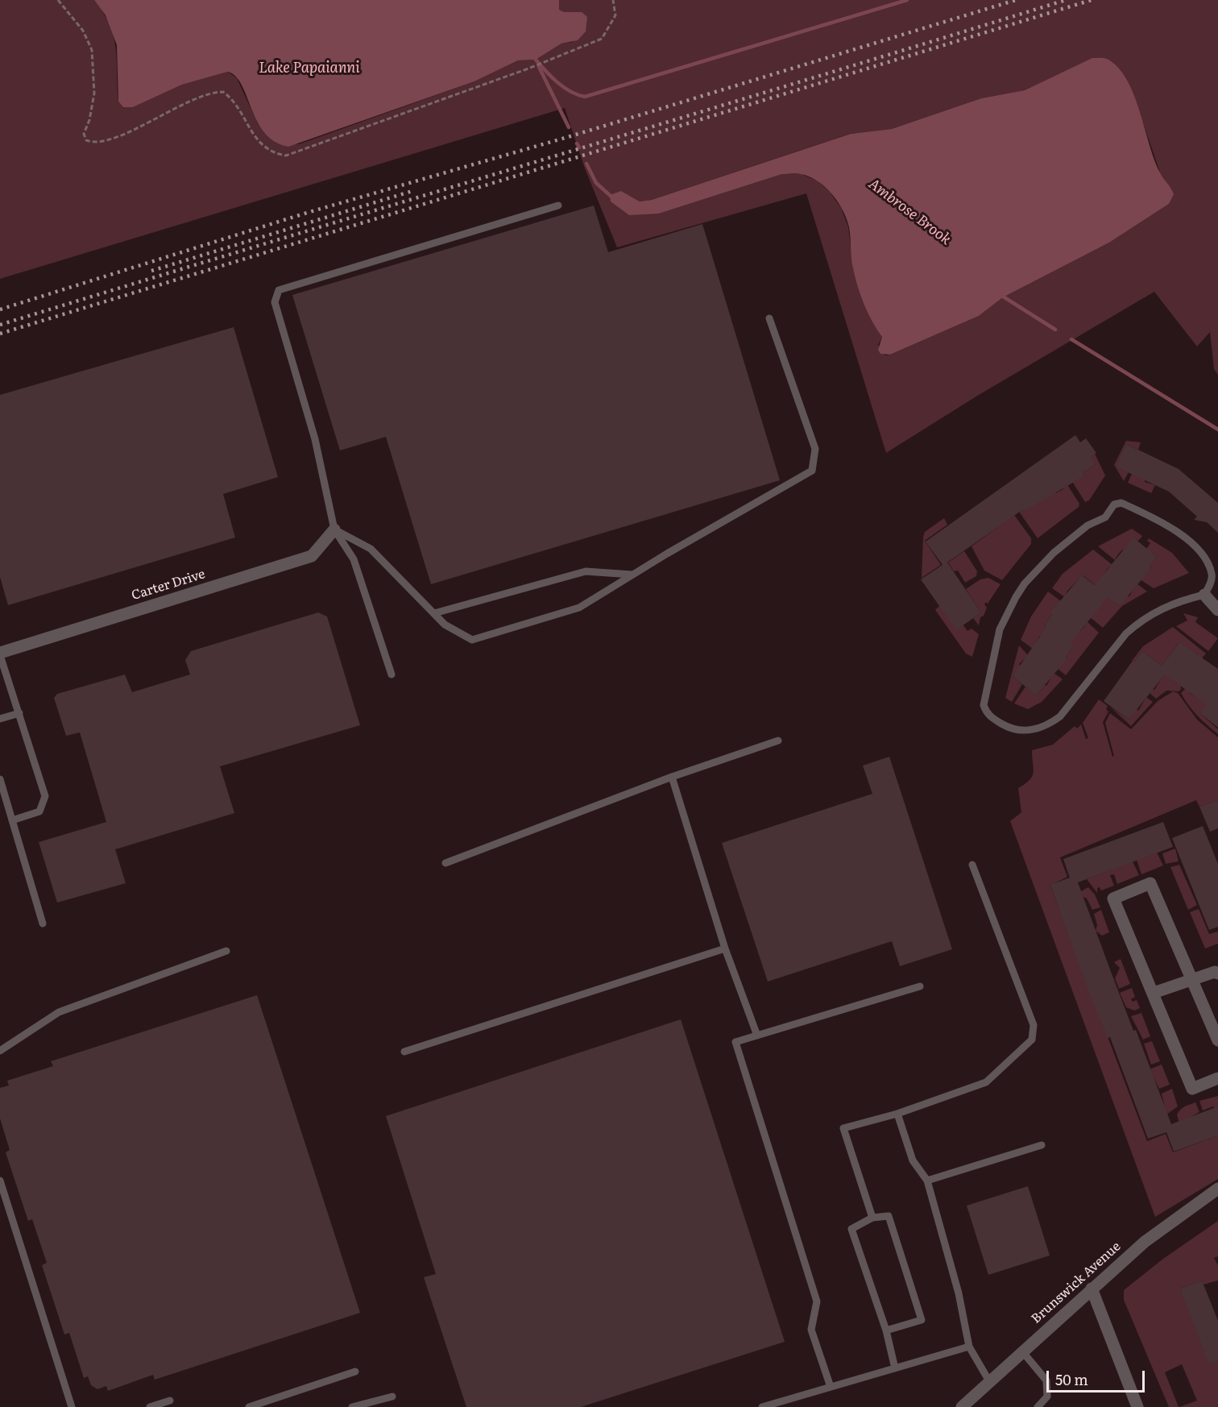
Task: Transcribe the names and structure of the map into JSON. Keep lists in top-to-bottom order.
{
  "streets": {
    "street": ["Carter Drive", "Brunswick Avenue"]
  },
  "water": ["Lake Papaianni", "Ambrose Brook"],
  "scale_bar": "50 m"
}
